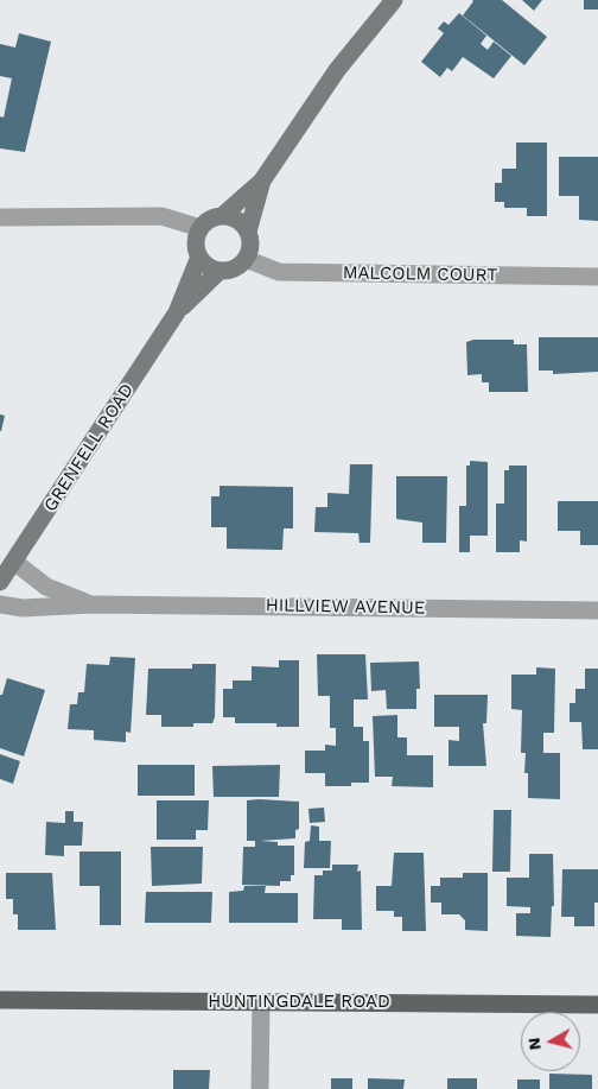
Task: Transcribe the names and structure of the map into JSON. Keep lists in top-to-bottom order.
{
  "streets": {
    "main road": ["HUNTINGDALE ROAD"],
    "street": ["MALCOLM COURT", "GRENFELL ROAD", "HILLVIEW AVENUE"]
  },
  "crossings": [
    ["MALCOLM COURT", "GRENFELL ROAD"],
    ["GRENFELL ROAD", "HILLVIEW AVENUE"]
  ],
  "north": "left"
}
